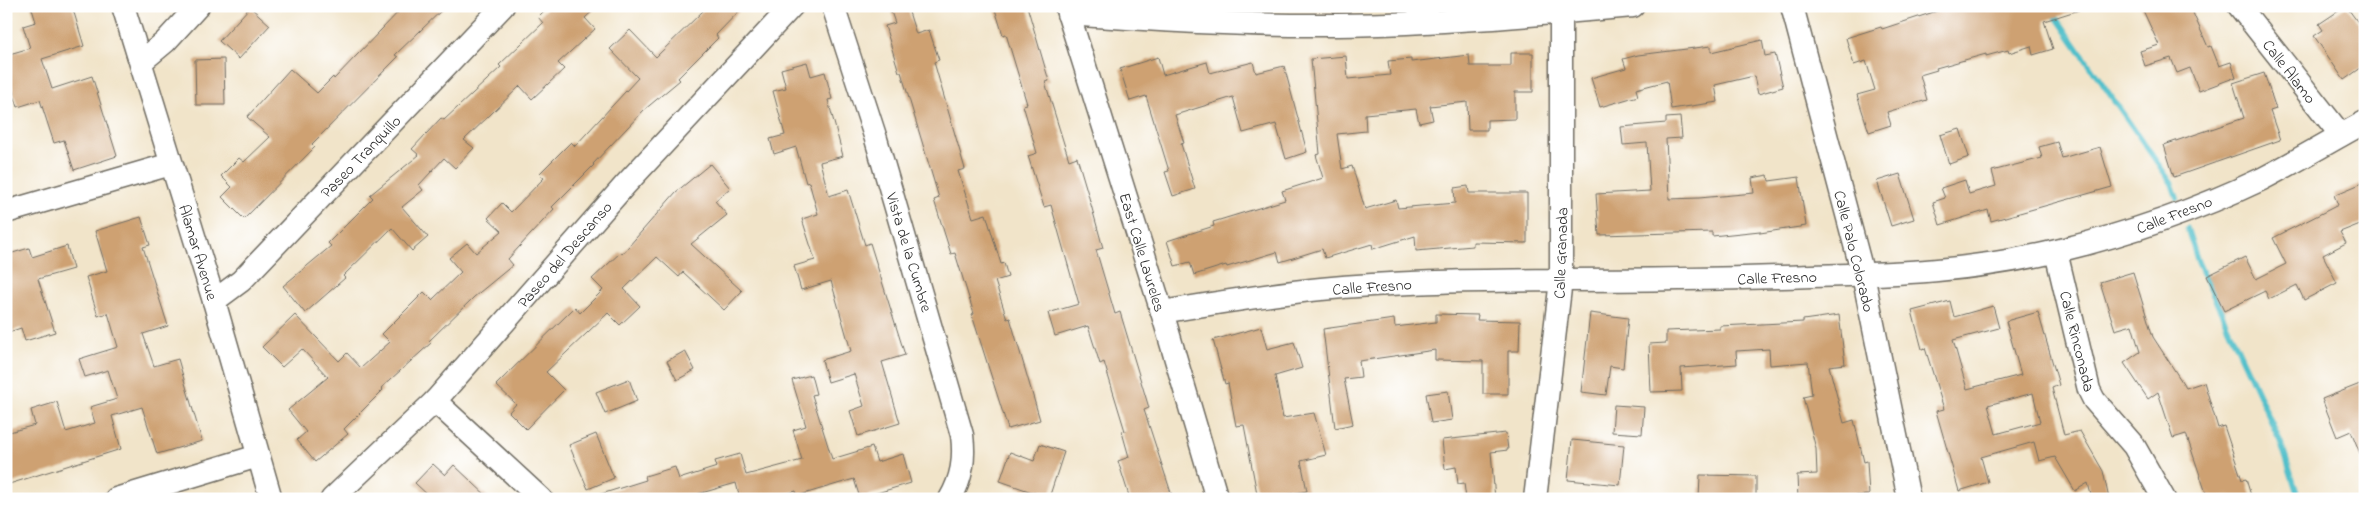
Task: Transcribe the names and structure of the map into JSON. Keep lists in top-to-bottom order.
{
  "streets": {
    "street": [
      "Calle Alamo",
      "Paseo Tranquillo",
      "Calle Fresno",
      "Calle Palo Colorado",
      "Alamar Avenue",
      "Vista de la Cumbre",
      "East Calle Laureles",
      "Calle Granada",
      "Paseo del Descanso",
      "Calle Rinconada"
    ]
  },
  "crossings": [
    ["Calle Alamo", "Calle Fresno"],
    ["Paseo Tranquillo", "Alamar Avenue"],
    ["Calle Fresno", "Calle Palo Colorado"],
    ["Calle Fresno", "East Calle Laureles"],
    ["Calle Fresno", "Calle Granada"],
    ["Calle Fresno", "Calle Rinconada"]
  ]
}
